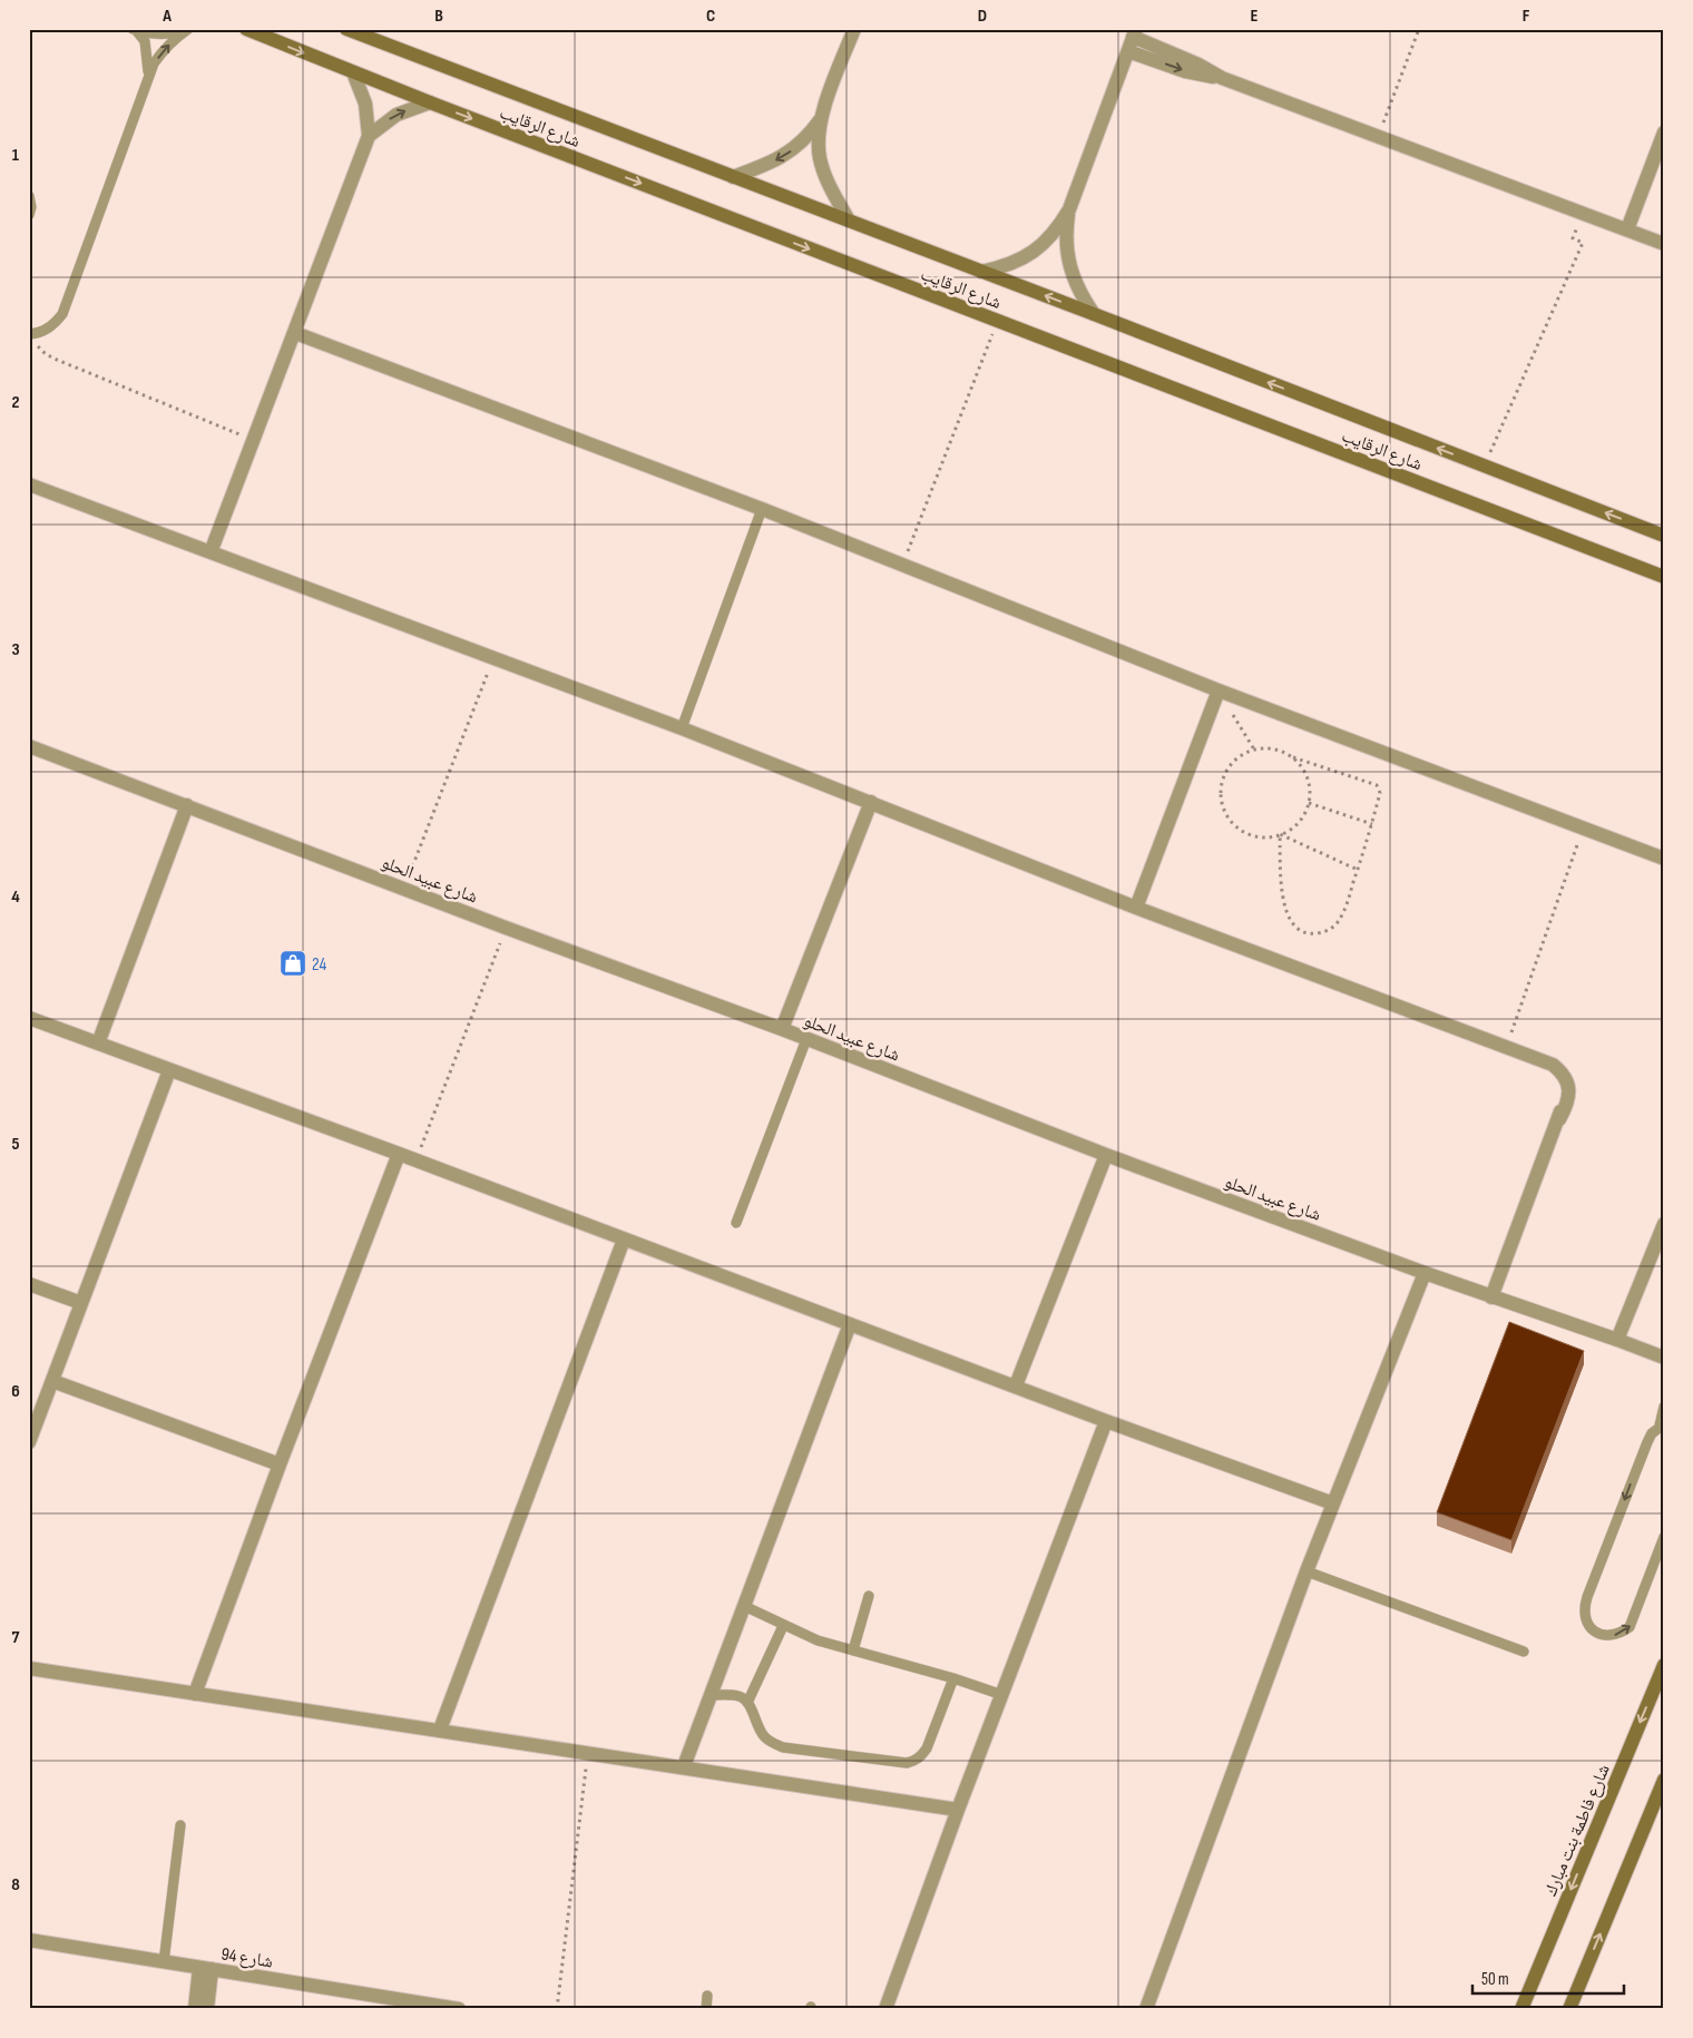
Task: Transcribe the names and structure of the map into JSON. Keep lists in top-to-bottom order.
{
  "streets": {
    "street": [
      "شارع الرقايب",
      "شارع عبيد الحلو",
      "شارع فاطمة بنت مبارك",
      "شارع 94"
    ]
  },
  "places": {
    "shop": ["24"]
  },
  "scale_bar": "50 m",
  "grid": {
    "columns": [
      "A",
      "B",
      "C",
      "D",
      "E",
      "F"
    ],
    "rows": [
      "1",
      "2",
      "3",
      "4",
      "5",
      "6",
      "7",
      "8"
    ]
  }
}
